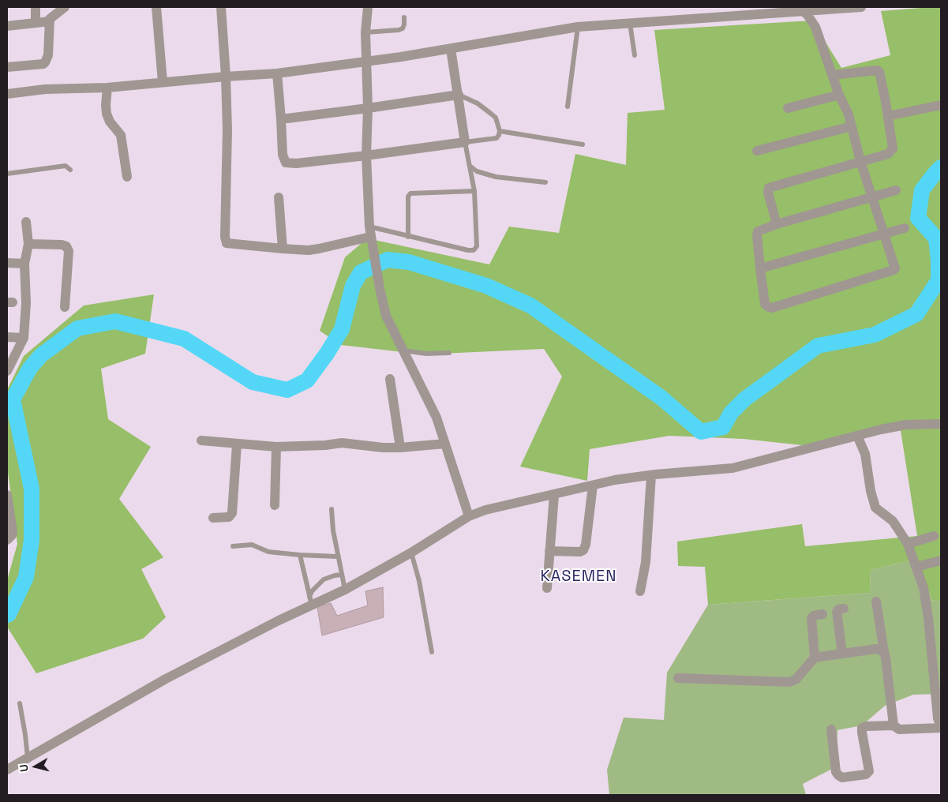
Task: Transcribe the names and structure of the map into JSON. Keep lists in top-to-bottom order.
{
  "districts": ["KASEMEN"],
  "north": "left"
}
